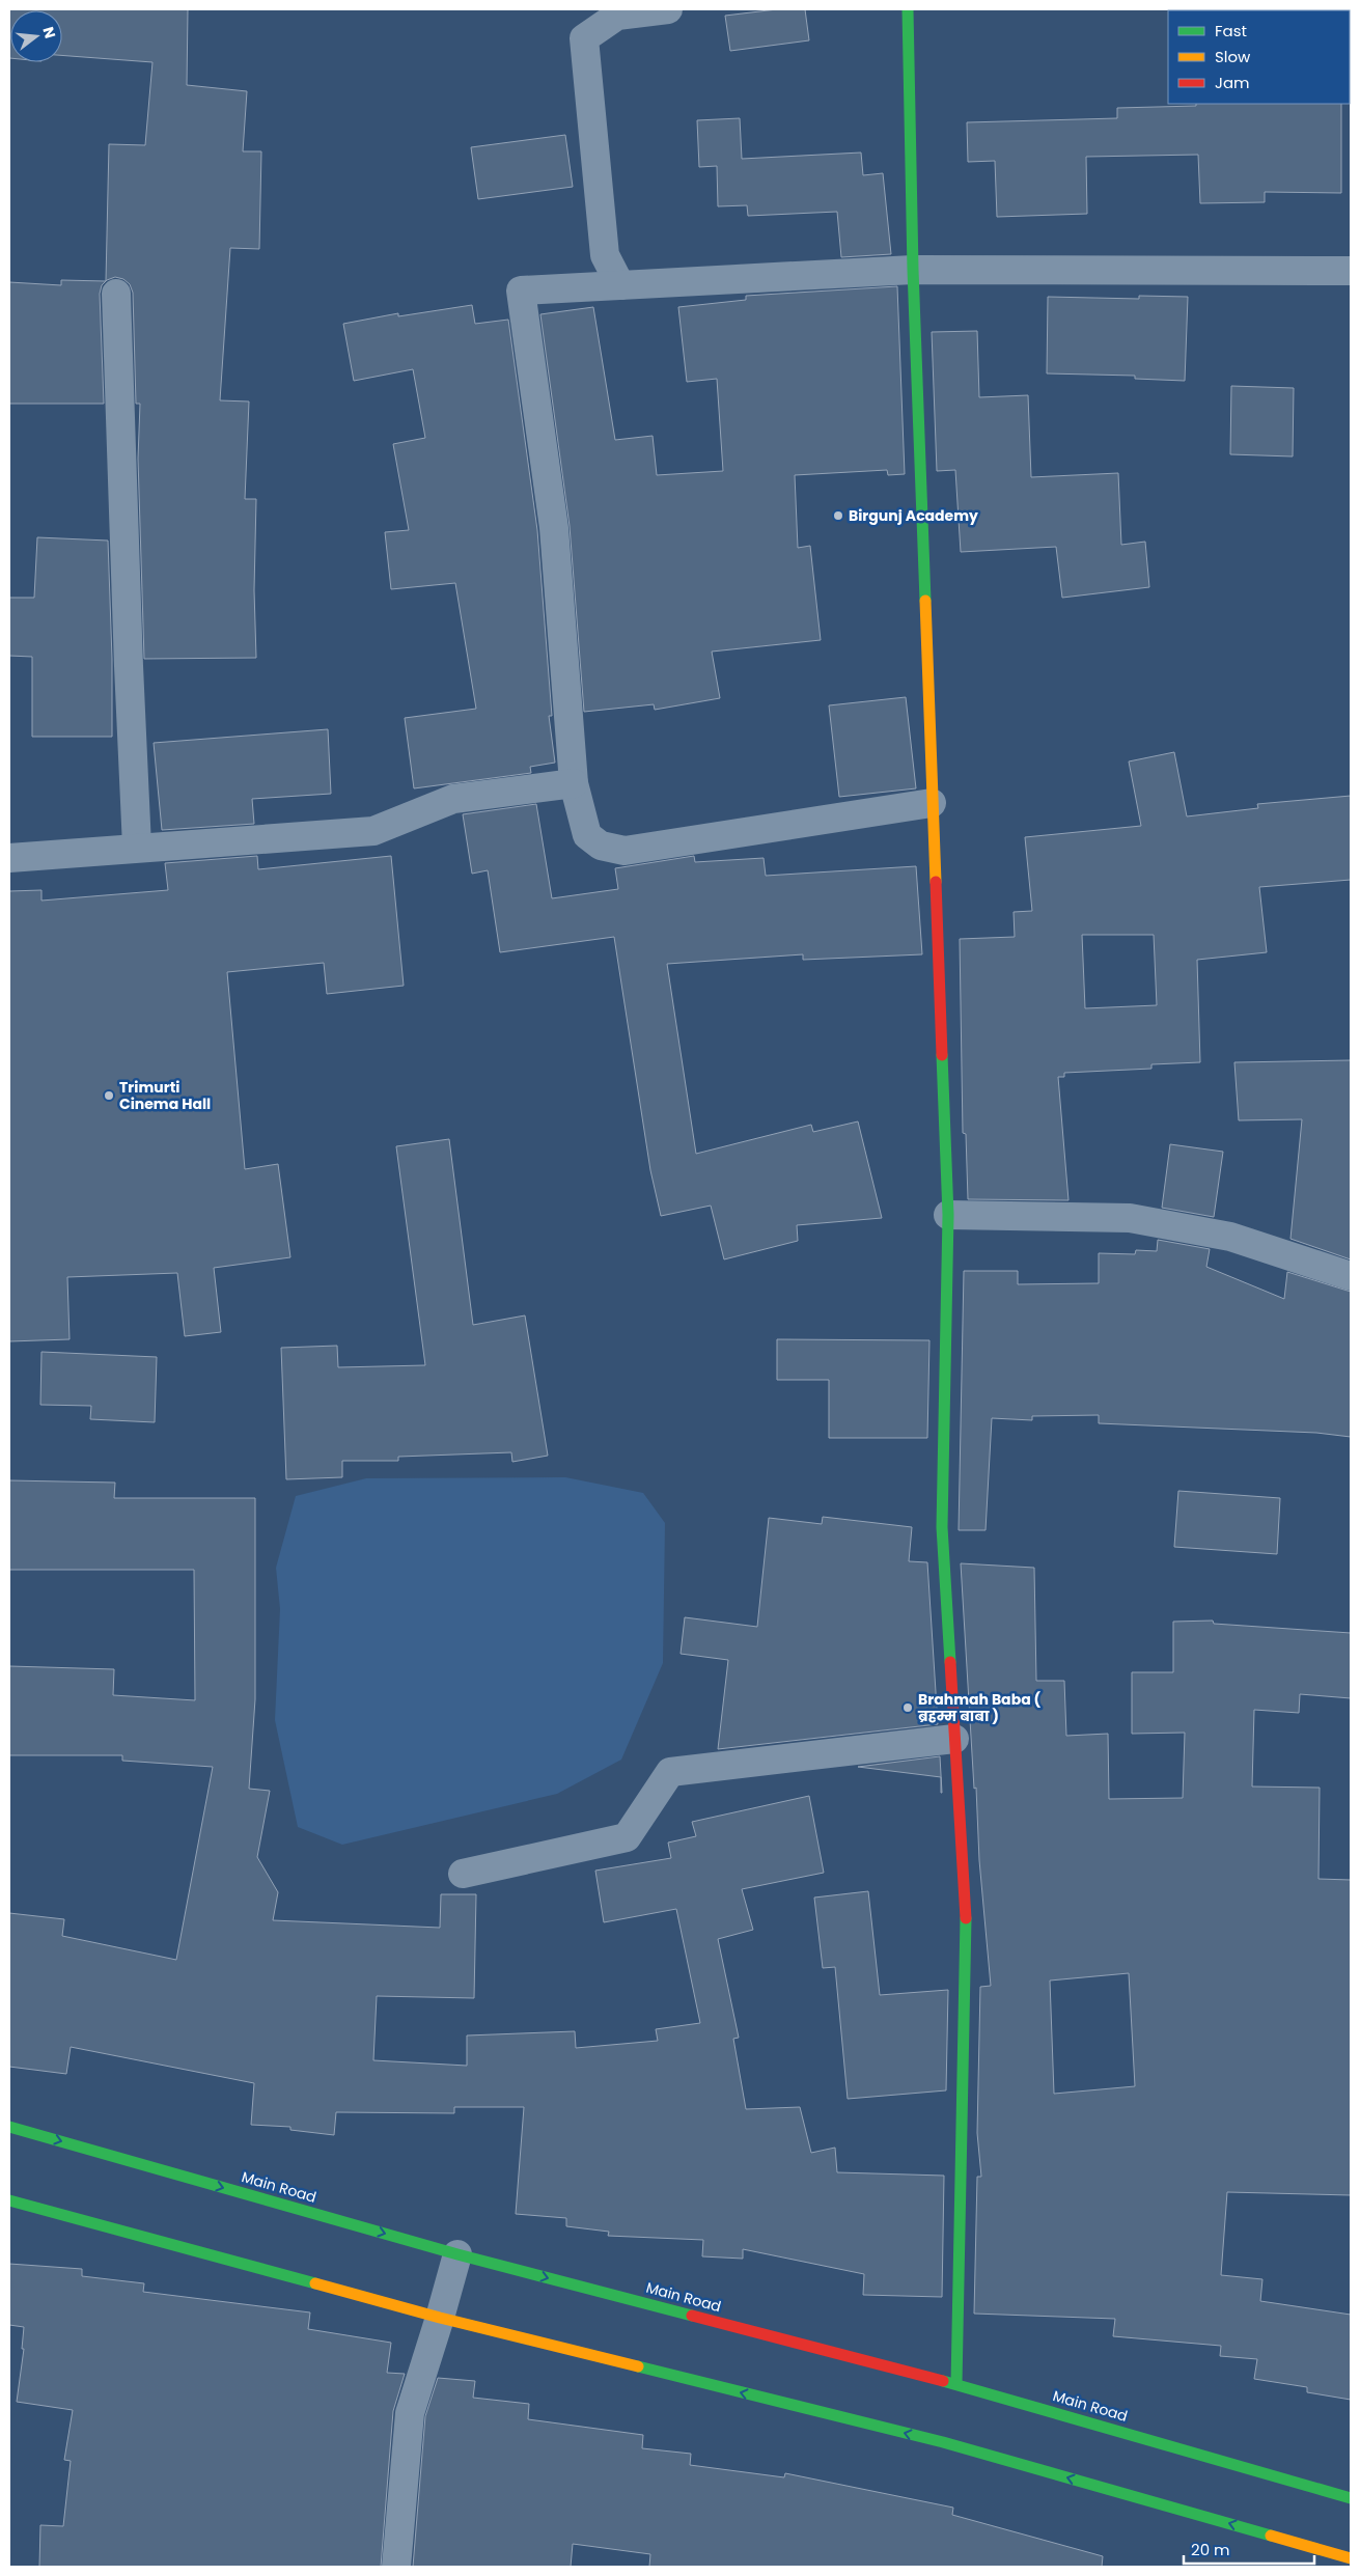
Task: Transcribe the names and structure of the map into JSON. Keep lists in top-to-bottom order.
{
  "streets": {
    "main road": ["Main Road"]
  },
  "places": ["Birgunj Academy", "Trimurti Cinema Hall", "Brahmah Baba ( ब्रहम्म बाबा )"],
  "legend": ["Fast", "Slow", "Jam"],
  "scale_bar": "20 m",
  "north": "right"
}
